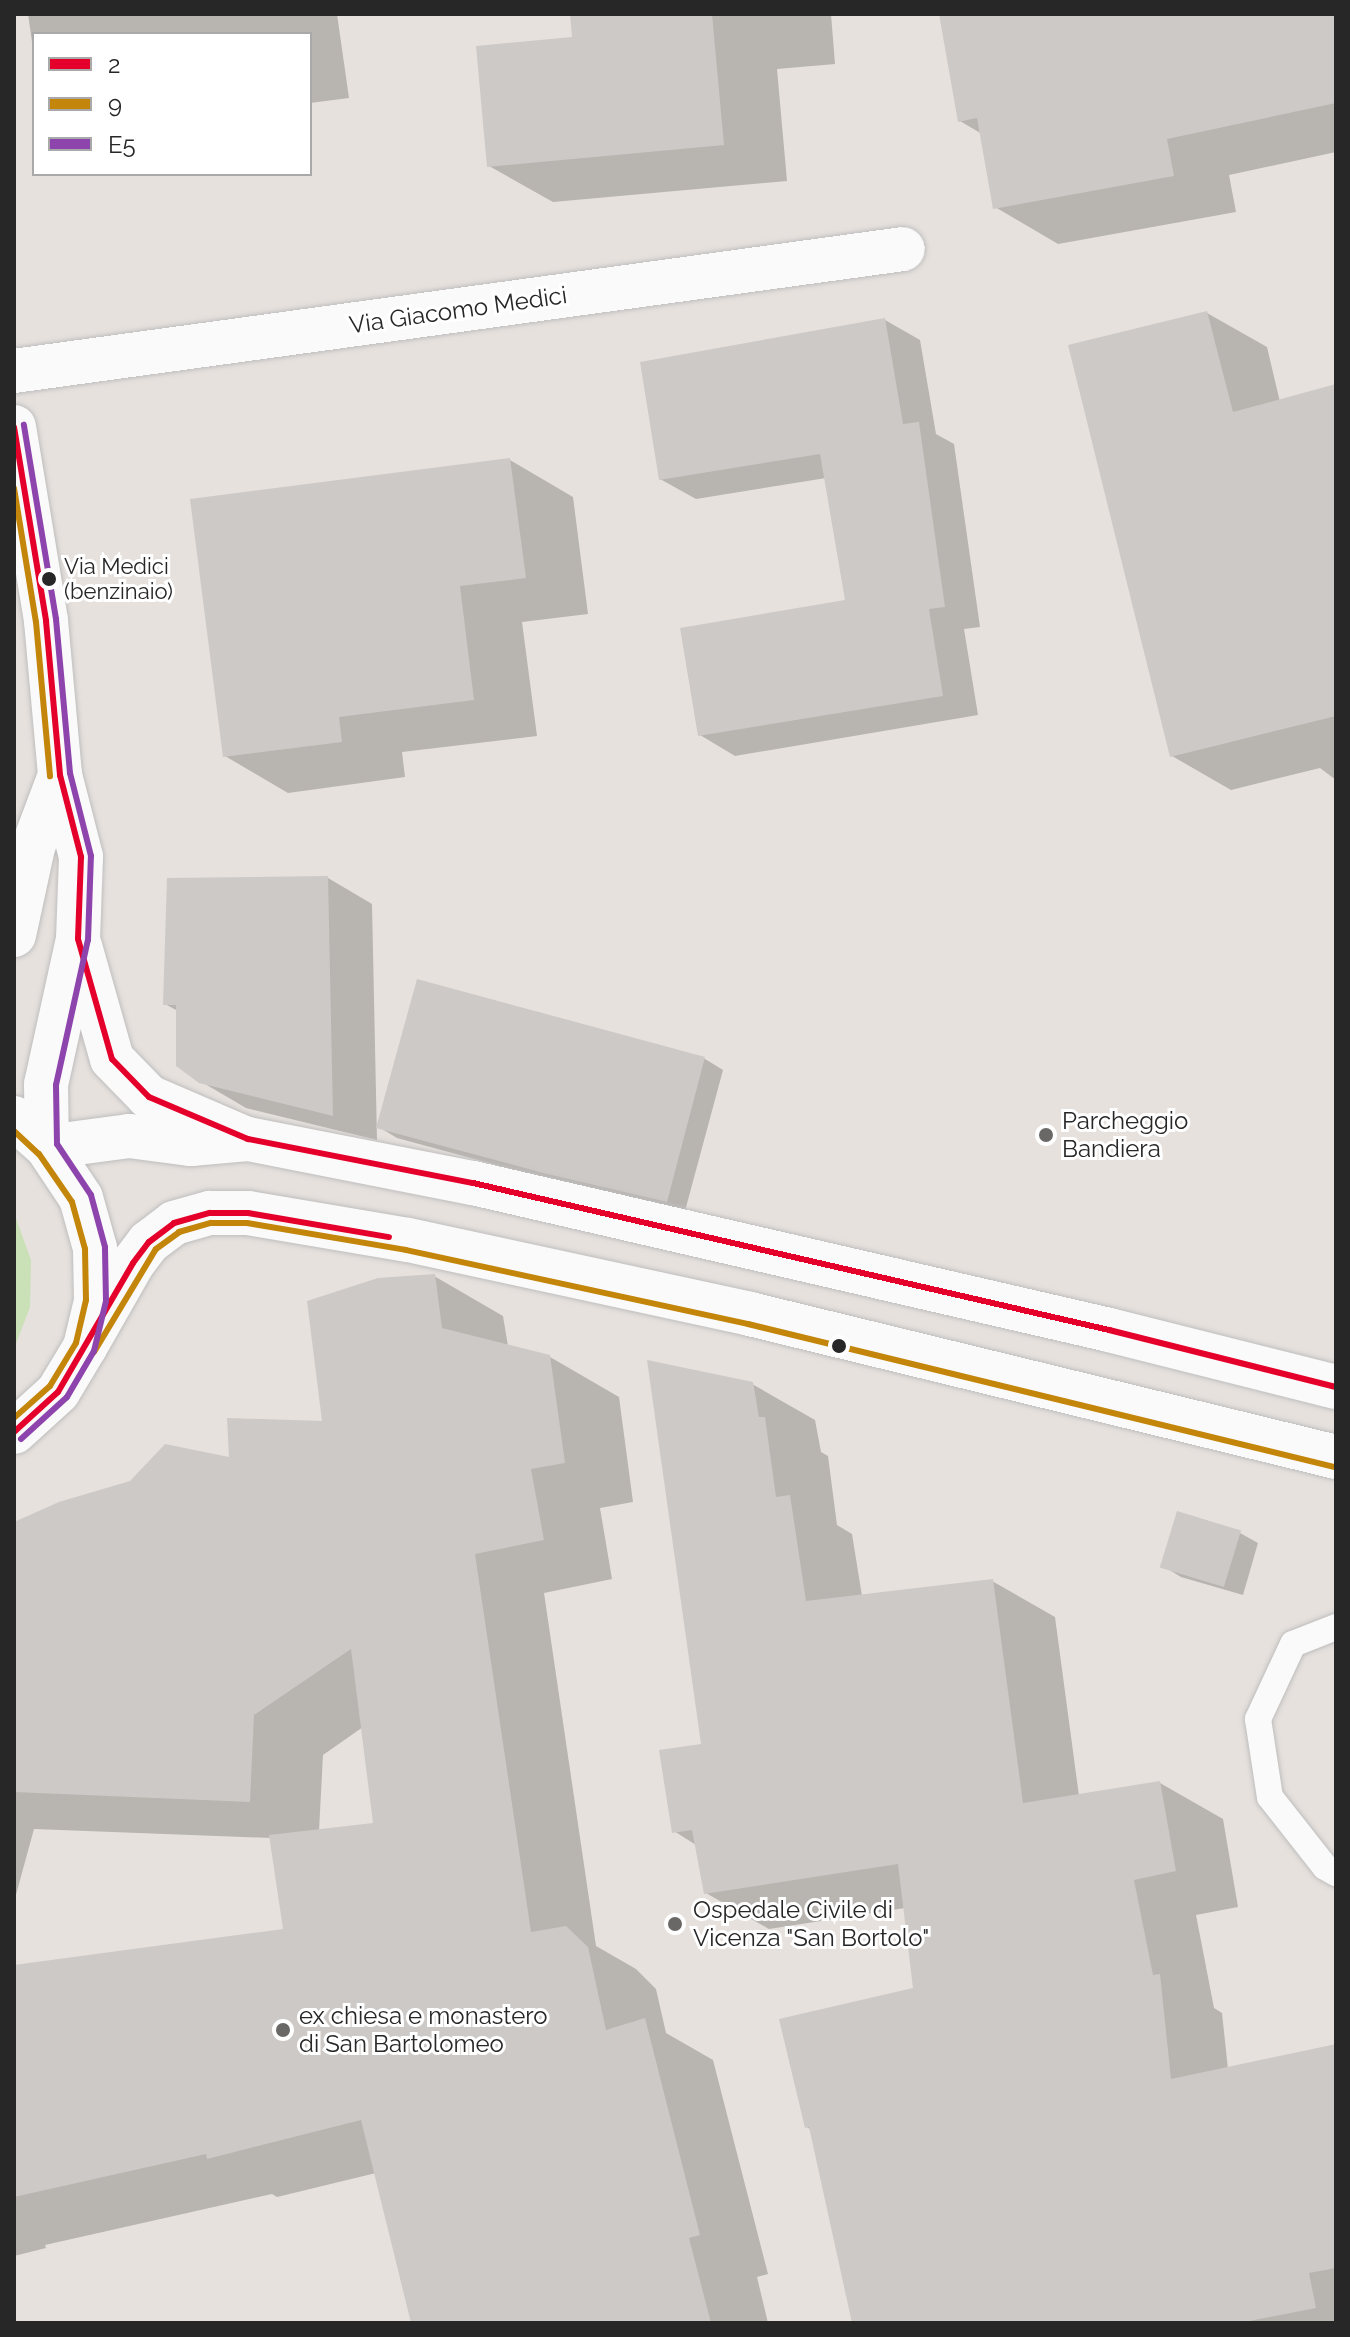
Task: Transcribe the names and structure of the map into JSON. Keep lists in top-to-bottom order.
{
  "streets": {
    "main road": ["Via Giacomo Medici"]
  },
  "places": [
    "Via Medici (benzinaio)",
    "Parcheggio Bandiera",
    "Ospedale Civile di Vicenza \"San Bortolo\"",
    "ex chiesa e monastero di San Bartolomeo"
  ],
  "lines": ["transit line E5", "transit line 2", "transit line 9"],
  "legend": ["2", "9", "E5"]
}
